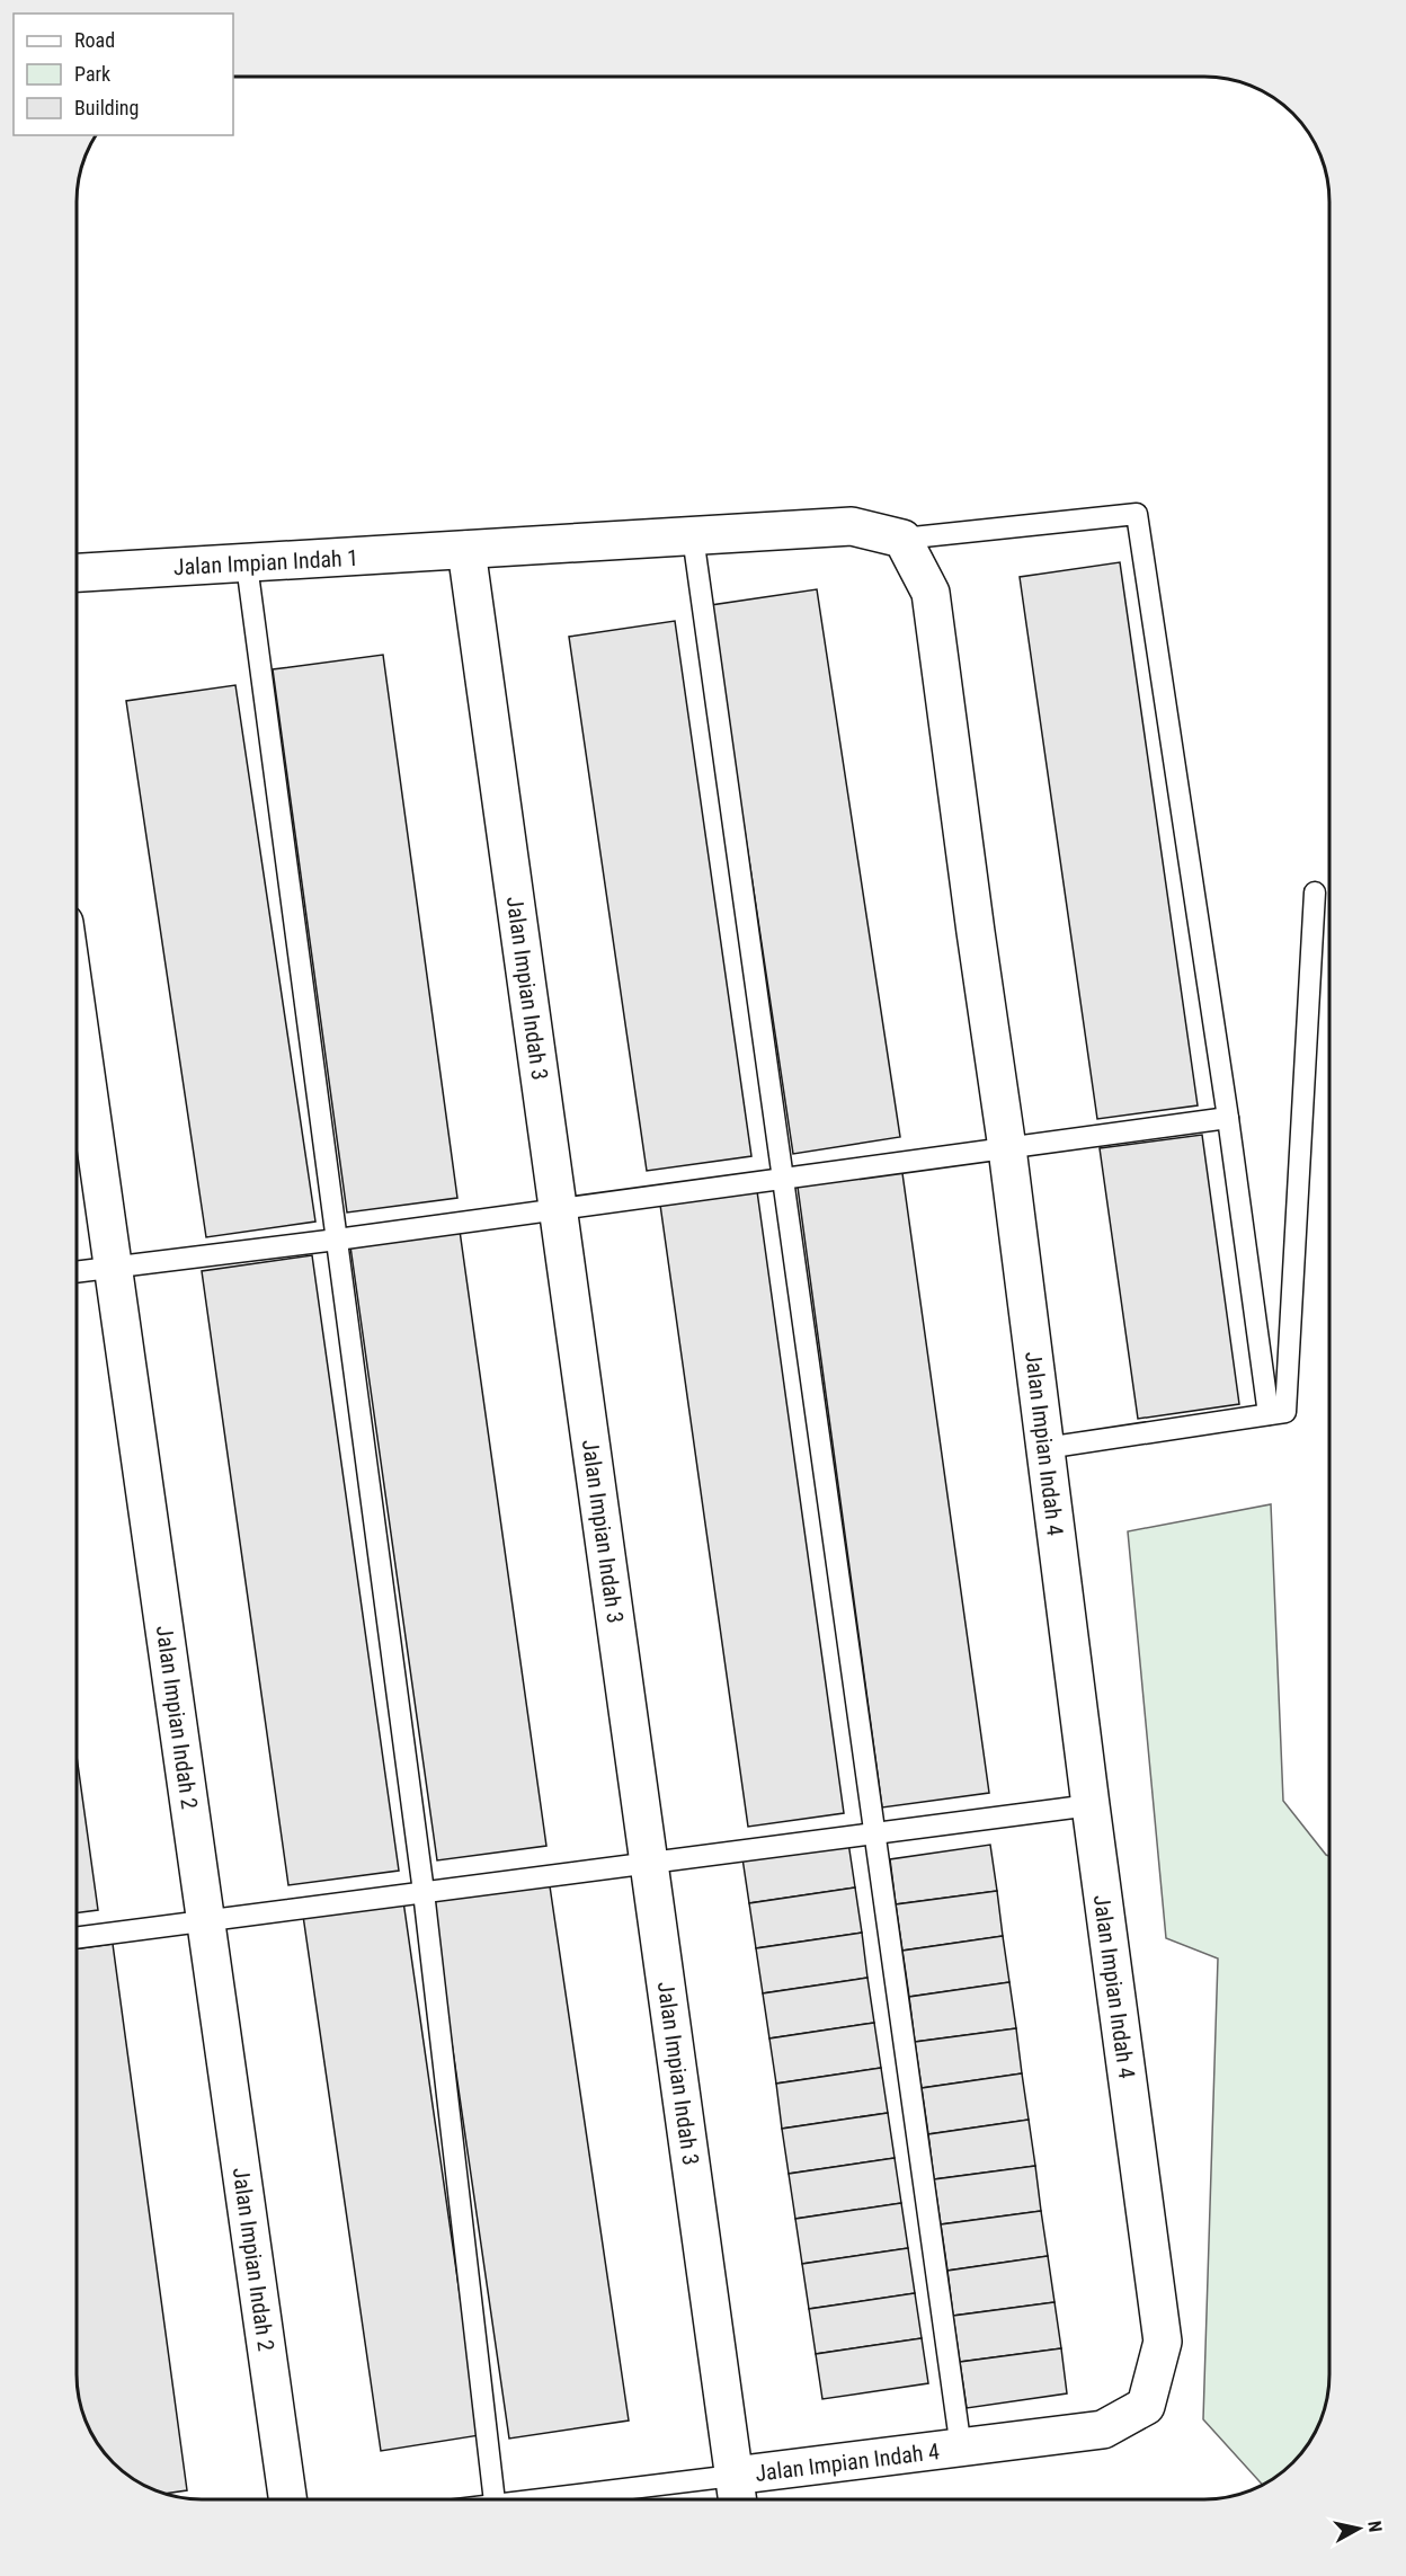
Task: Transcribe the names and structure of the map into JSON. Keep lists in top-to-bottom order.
{
  "streets": {
    "street": [
      "Jalan Impian Indah 1",
      "Jalan Impian Indah 3",
      "Jalan Impian Indah 4",
      "Jalan Impian Indah 2"
    ]
  },
  "crossings": [
    ["Jalan Impian Indah 1", "Jalan Impian Indah 3"],
    ["Jalan Impian Indah 1", "Jalan Impian Indah 4"],
    ["Jalan Impian Indah 3", "Jalan Impian Indah 4"]
  ],
  "legend": ["Road", "Park", "Building"],
  "north": "right"
}
